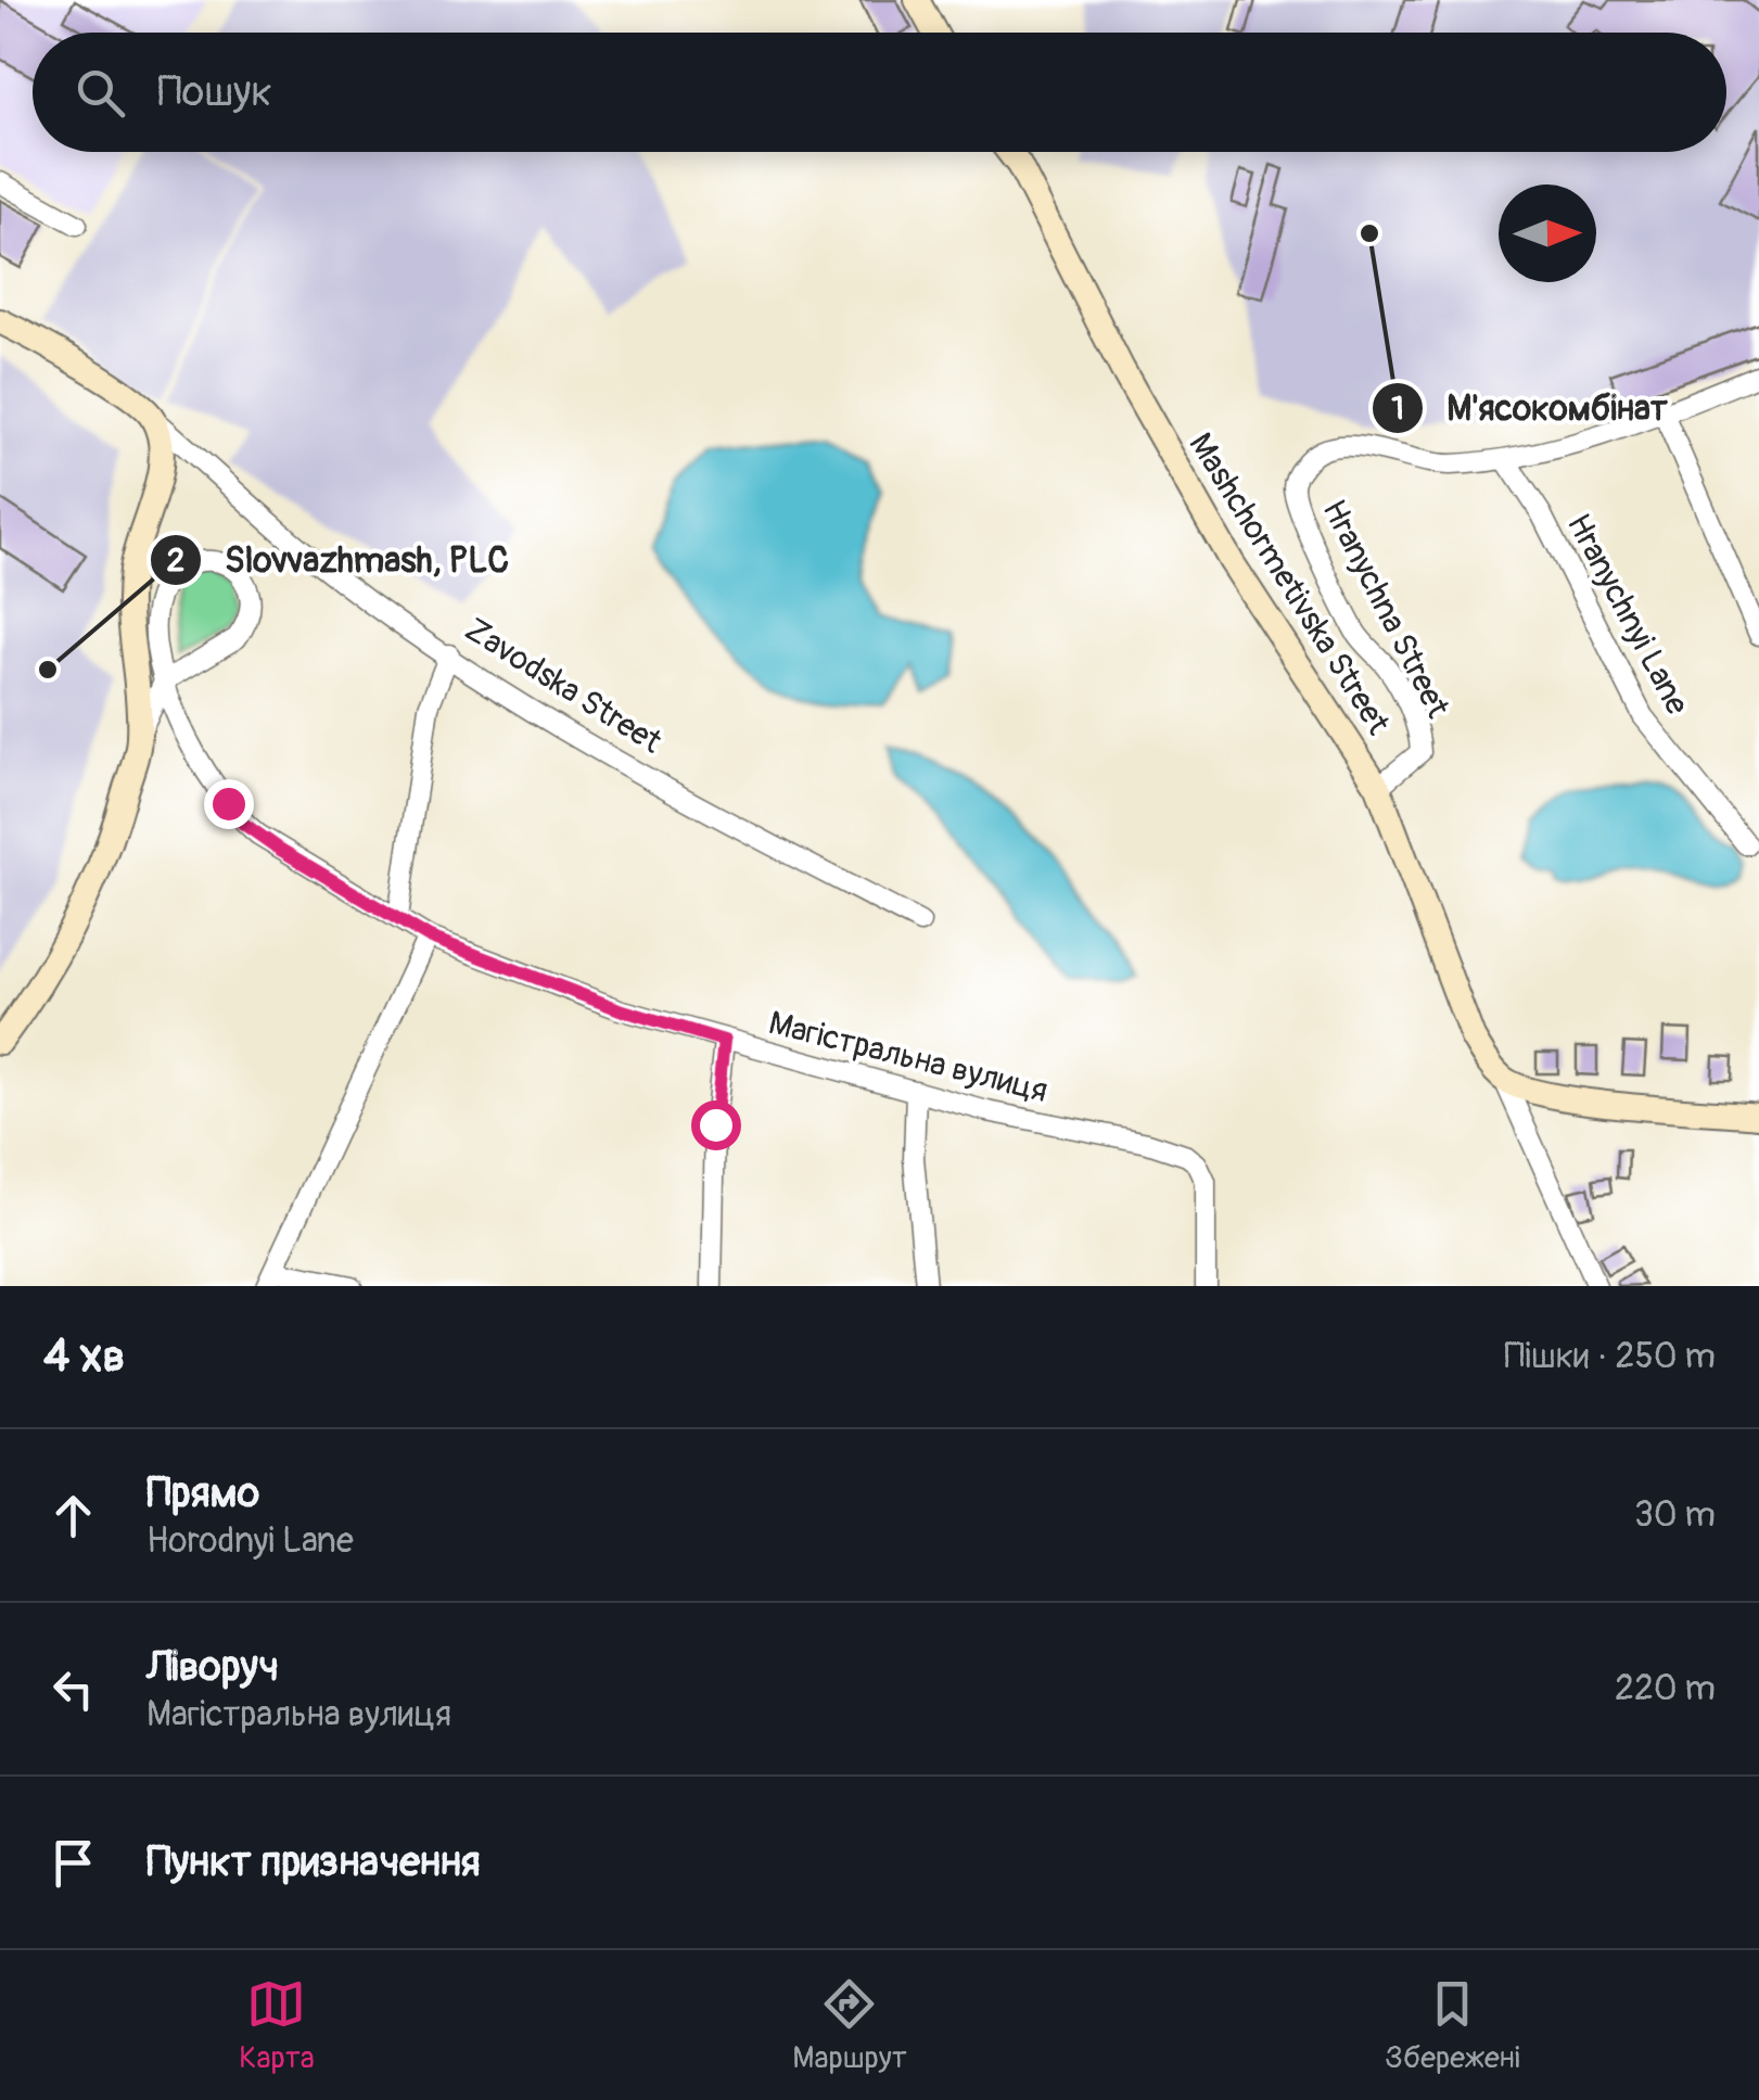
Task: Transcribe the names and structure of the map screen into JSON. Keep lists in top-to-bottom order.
{
  "streets": {
    "street": [
      "Mashchormetivska Street",
      "Hranychna Street",
      "Hranychnyi Lane",
      "Zavodska Street",
      "Магістральна вулиця"
    ]
  },
  "crossings": [
    ["Mashchormetivska Street", "Hranychna Street"],
    ["Hranychna Street", "Hranychnyi Lane"]
  ],
  "places": ["М'ясокомбінат", "Slovvazhmash, PLC"],
  "north": "right",
  "page": {
    "search": "Пошук",
    "heading": ["4 хв", "Пішки · 250 m"],
    "list": [
      ["Прямо", "Horodnyi Lane", "30 m"],
      ["Ліворуч", "Магістральна вулиця", "220 m"],
      "Пункт призначення"
    ],
    "nav": ["Карта", "Маршрут", "Збережені"]
  }
}
